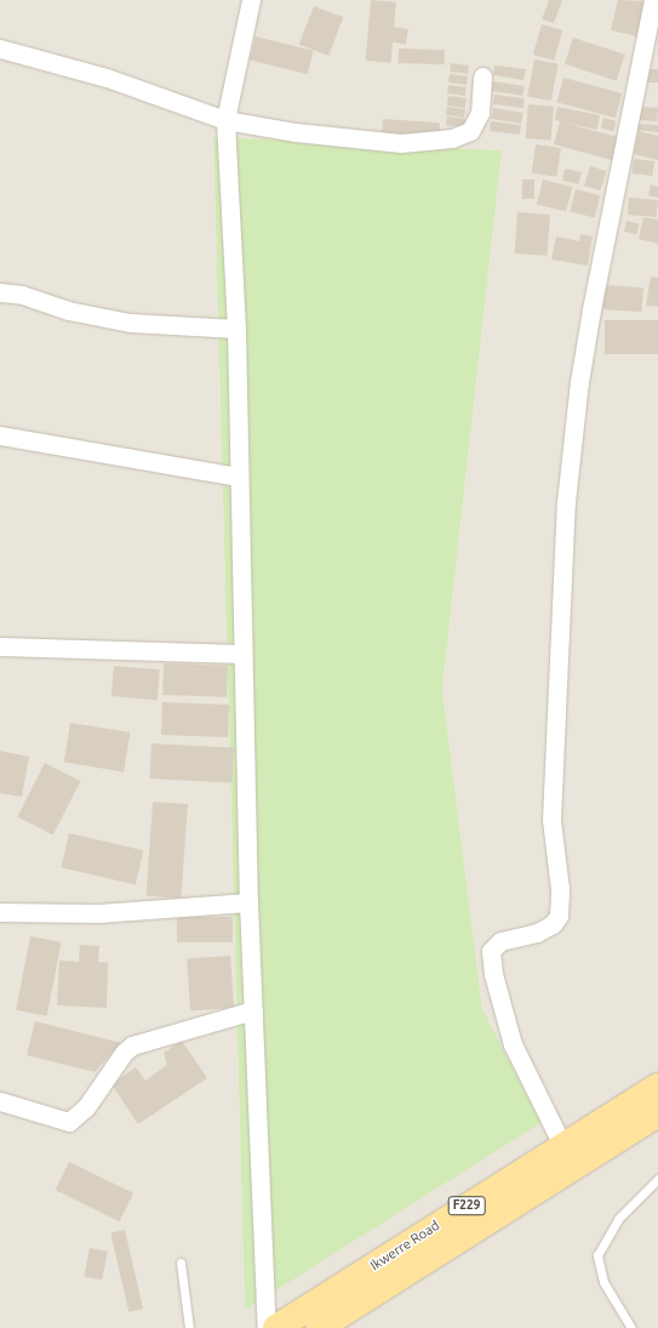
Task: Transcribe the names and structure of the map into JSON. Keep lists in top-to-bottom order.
{
  "streets": {
    "main road": ["F229", "Ikwerre Road"]
  }
}
